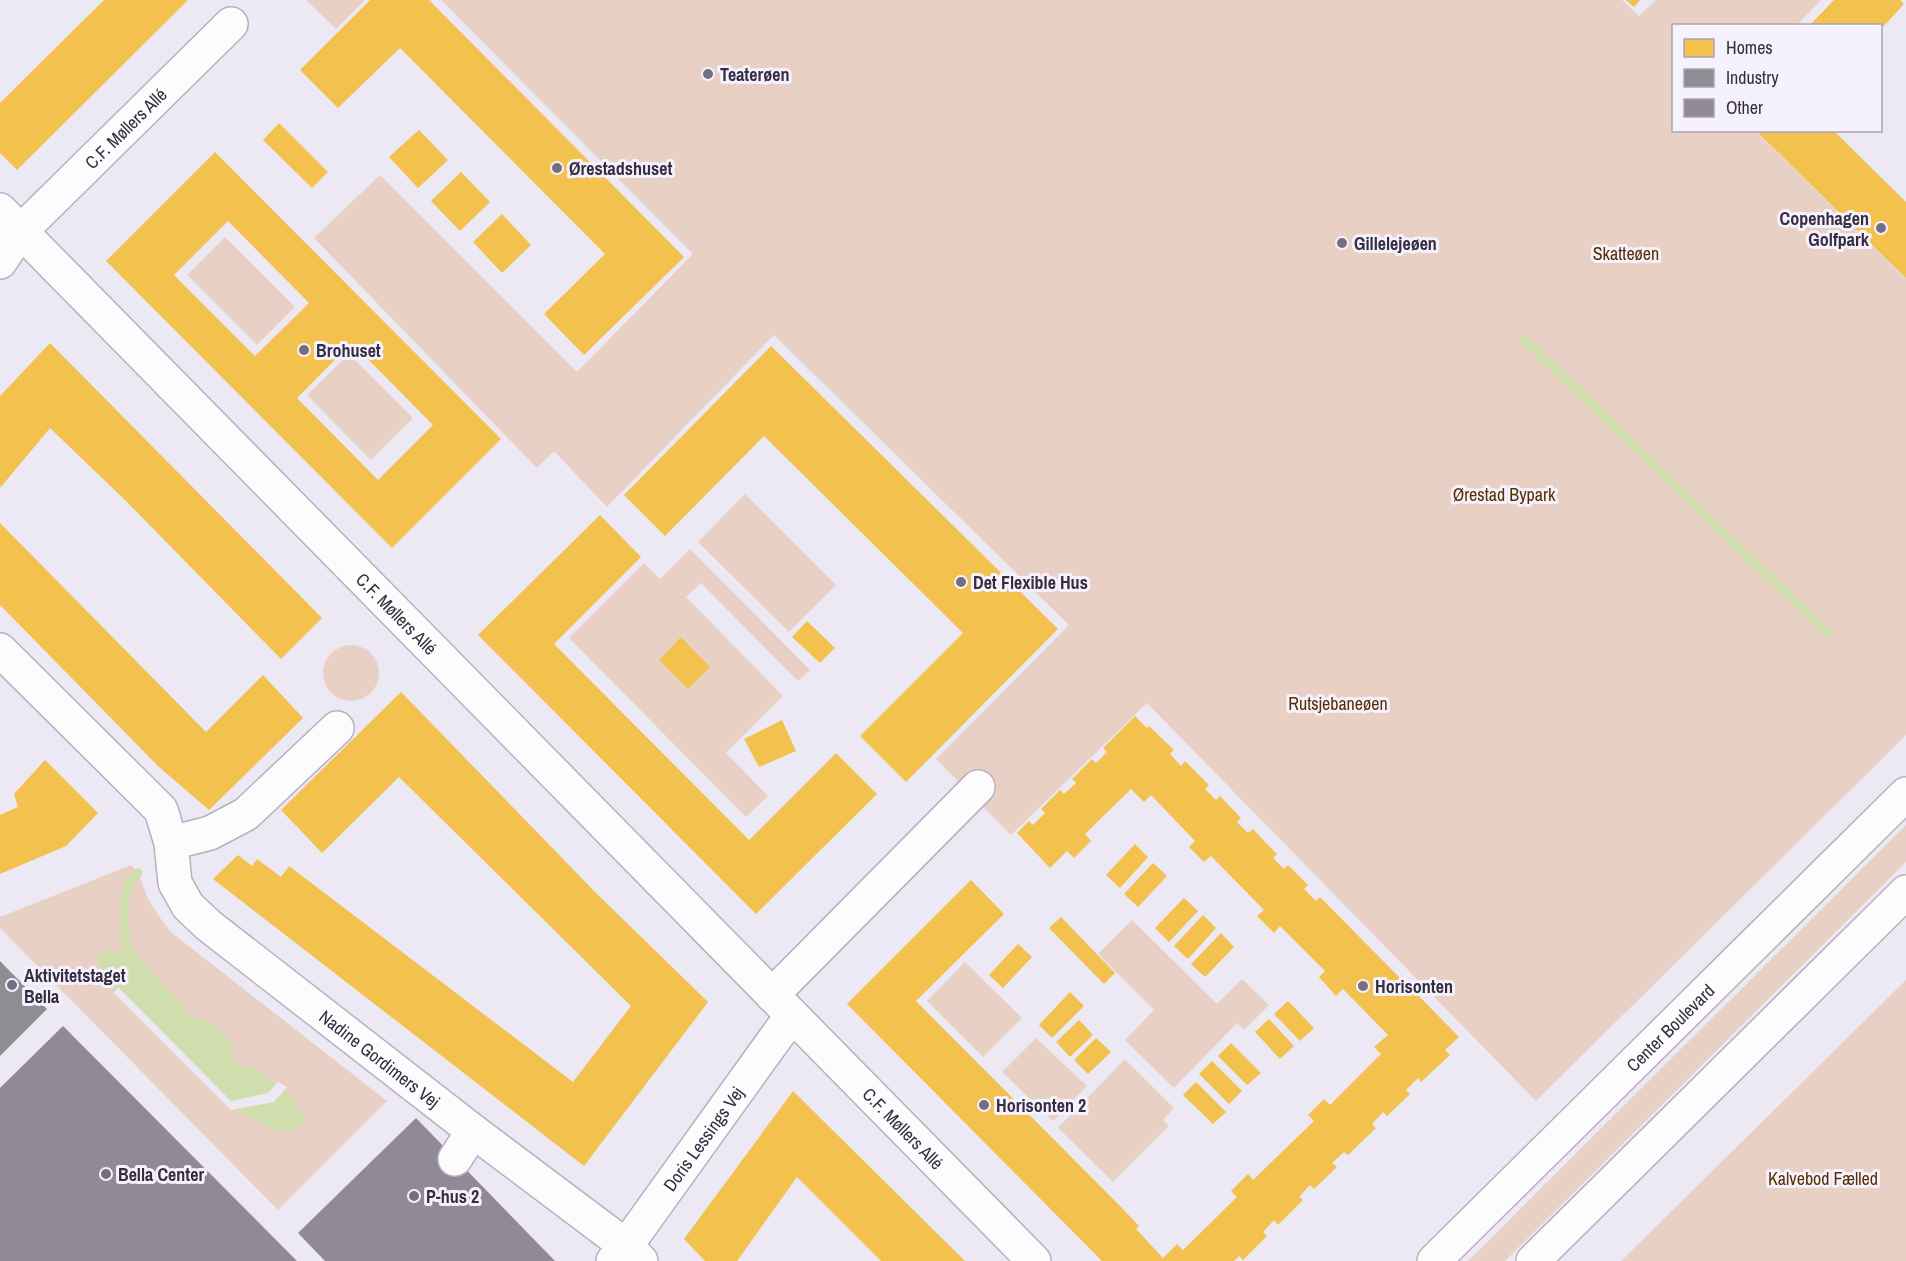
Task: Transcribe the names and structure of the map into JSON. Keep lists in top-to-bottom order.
{
  "streets": {
    "street": [
      "C.F. Møllers Allé",
      "Center Boulevard",
      "Nadine Gordimers Vej",
      "Doris Lessings Vej"
    ]
  },
  "crossings": [
    ["C.F. Møllers Allé", "Doris Lessings Vej"],
    ["Nadine Gordimers Vej", "Doris Lessings Vej"]
  ],
  "parks": [
    "Skatteøen",
    "Ørestad Bypark",
    "Rutsjebaneøen",
    "Kalvebod Fælled"
  ],
  "places": [
    "Teaterøen",
    "Ørestadshuset",
    "Copenhagen Golfpark",
    "Gillelejeøen",
    "Brohuset",
    "Det Flexible Hus",
    "Aktivitetstaget Bella",
    "Horisonten",
    "Horisonten 2",
    "Bella Center",
    "P-hus 2"
  ],
  "legend": ["Homes", "Industry", "Other"]
}
